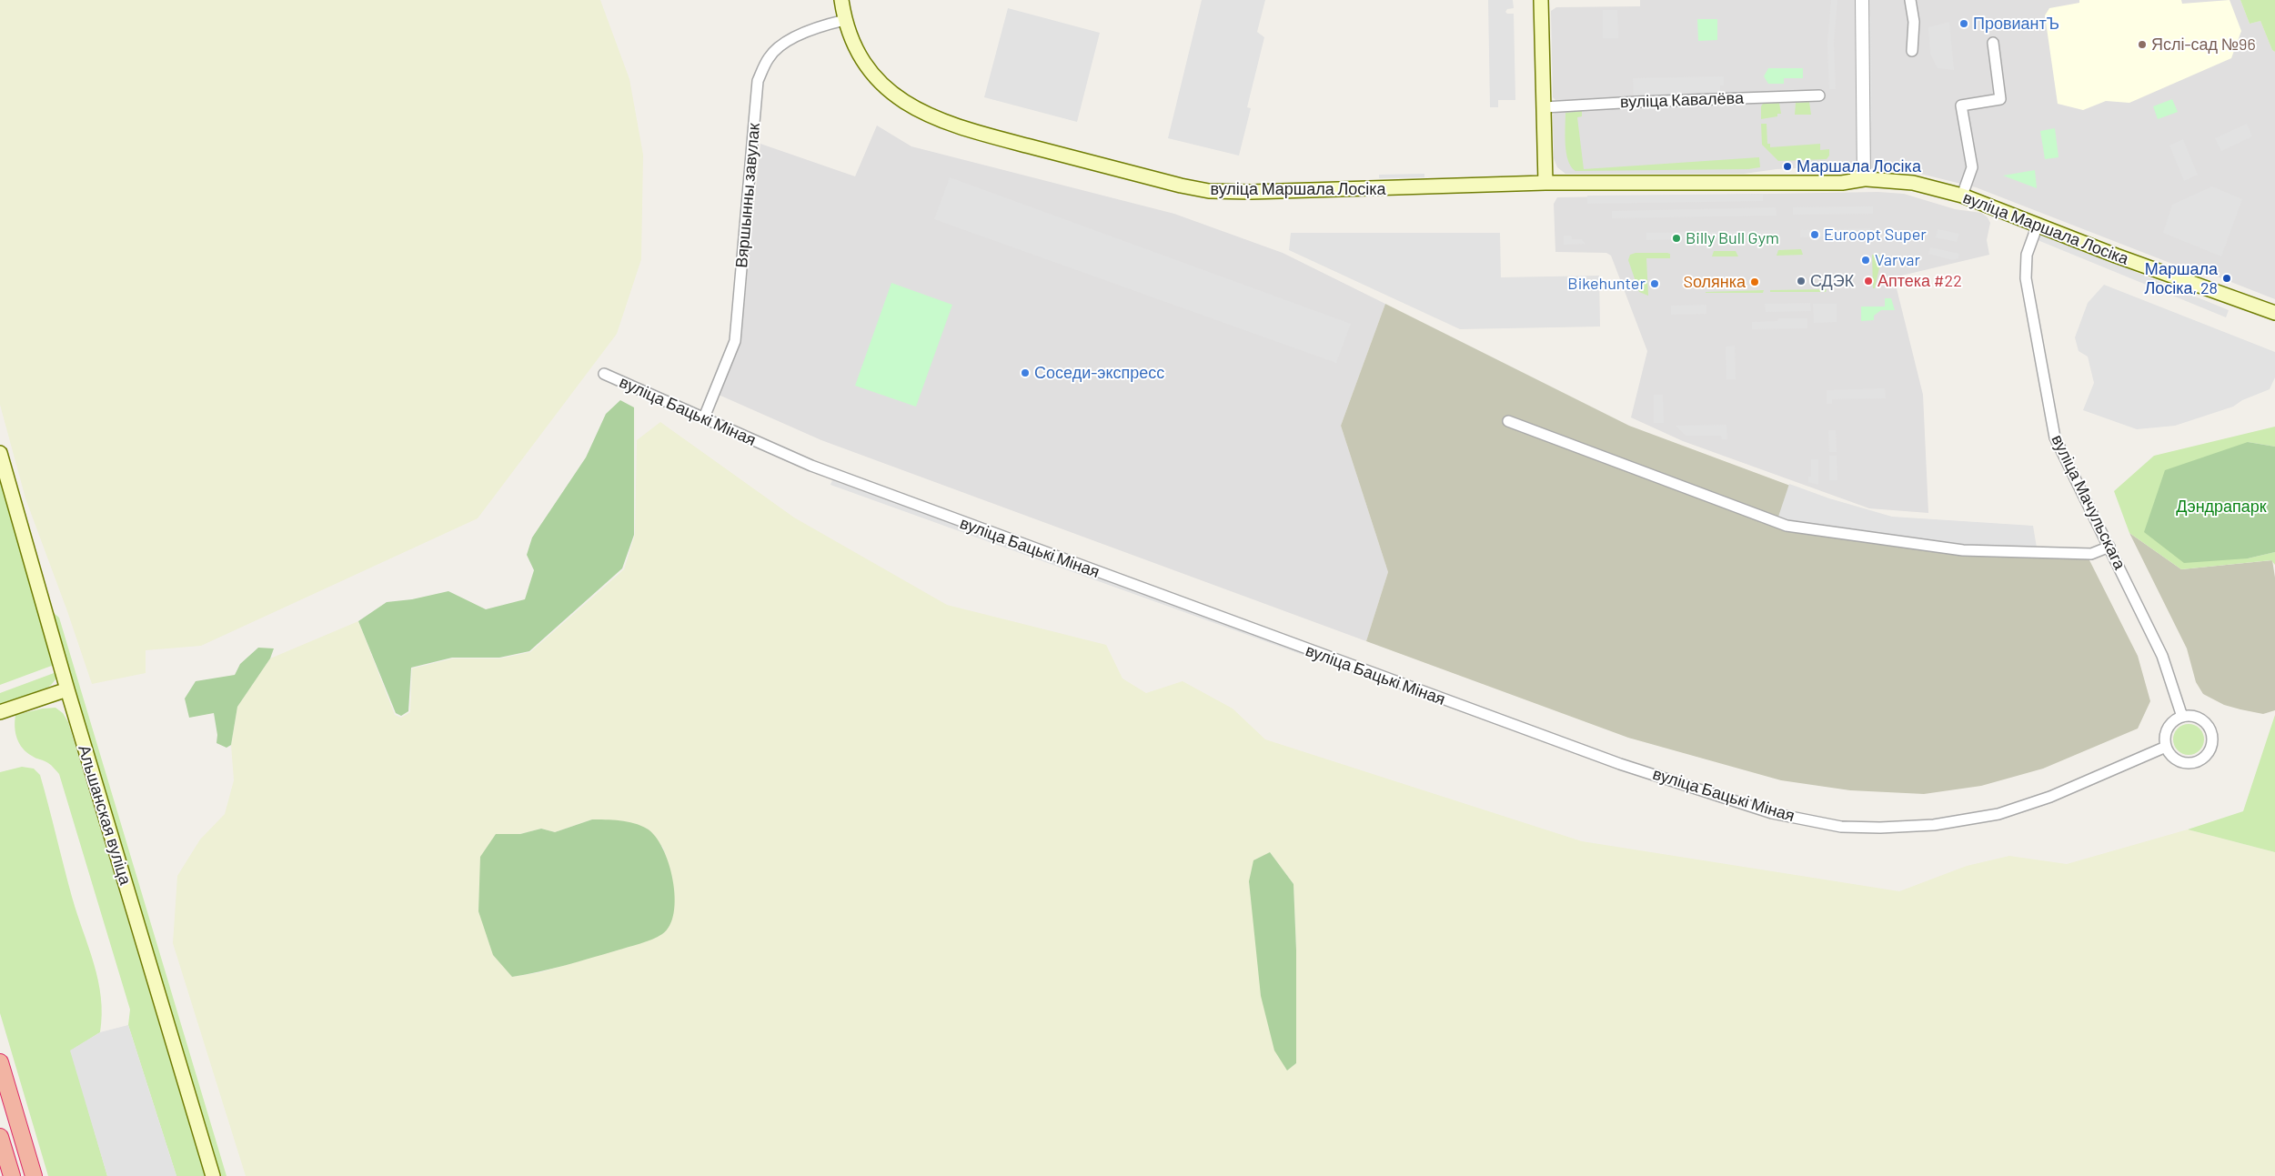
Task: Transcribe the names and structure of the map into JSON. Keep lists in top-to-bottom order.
{
  "streets": {
    "main road": ["вуліца Маршала Лосіка", "Альшанская вуліца"],
    "street": [
      "вуліца Кавалёва",
      "Вяршынны завулак",
      "вуліца Бацькі Міная",
      "вуліца Мачульскага"
    ]
  },
  "crossings": [
    ["вуліца Маршала Лосіка", "Вяршынны завулак"],
    ["вуліца Маршала Лосіка", "вуліца Мачульскага"],
    ["Вяршынны завулак", "вуліца Бацькі Міная"],
    ["вуліца Бацькі Міная", "вуліца Мачульскага"]
  ],
  "parks": ["Дэндрапарк"],
  "places": [
    "ПровиантЪ",
    "Яслі-сад №96",
    "Маршала Лосіка",
    "Euroopt Super",
    "Billy Bull Gym",
    "Varvar",
    "Маршала Лосіка, 28",
    "СДЭК",
    "Аптека #22",
    "Sолянка",
    "Bikehunter",
    "Соседи-экспресс"
  ]
}
